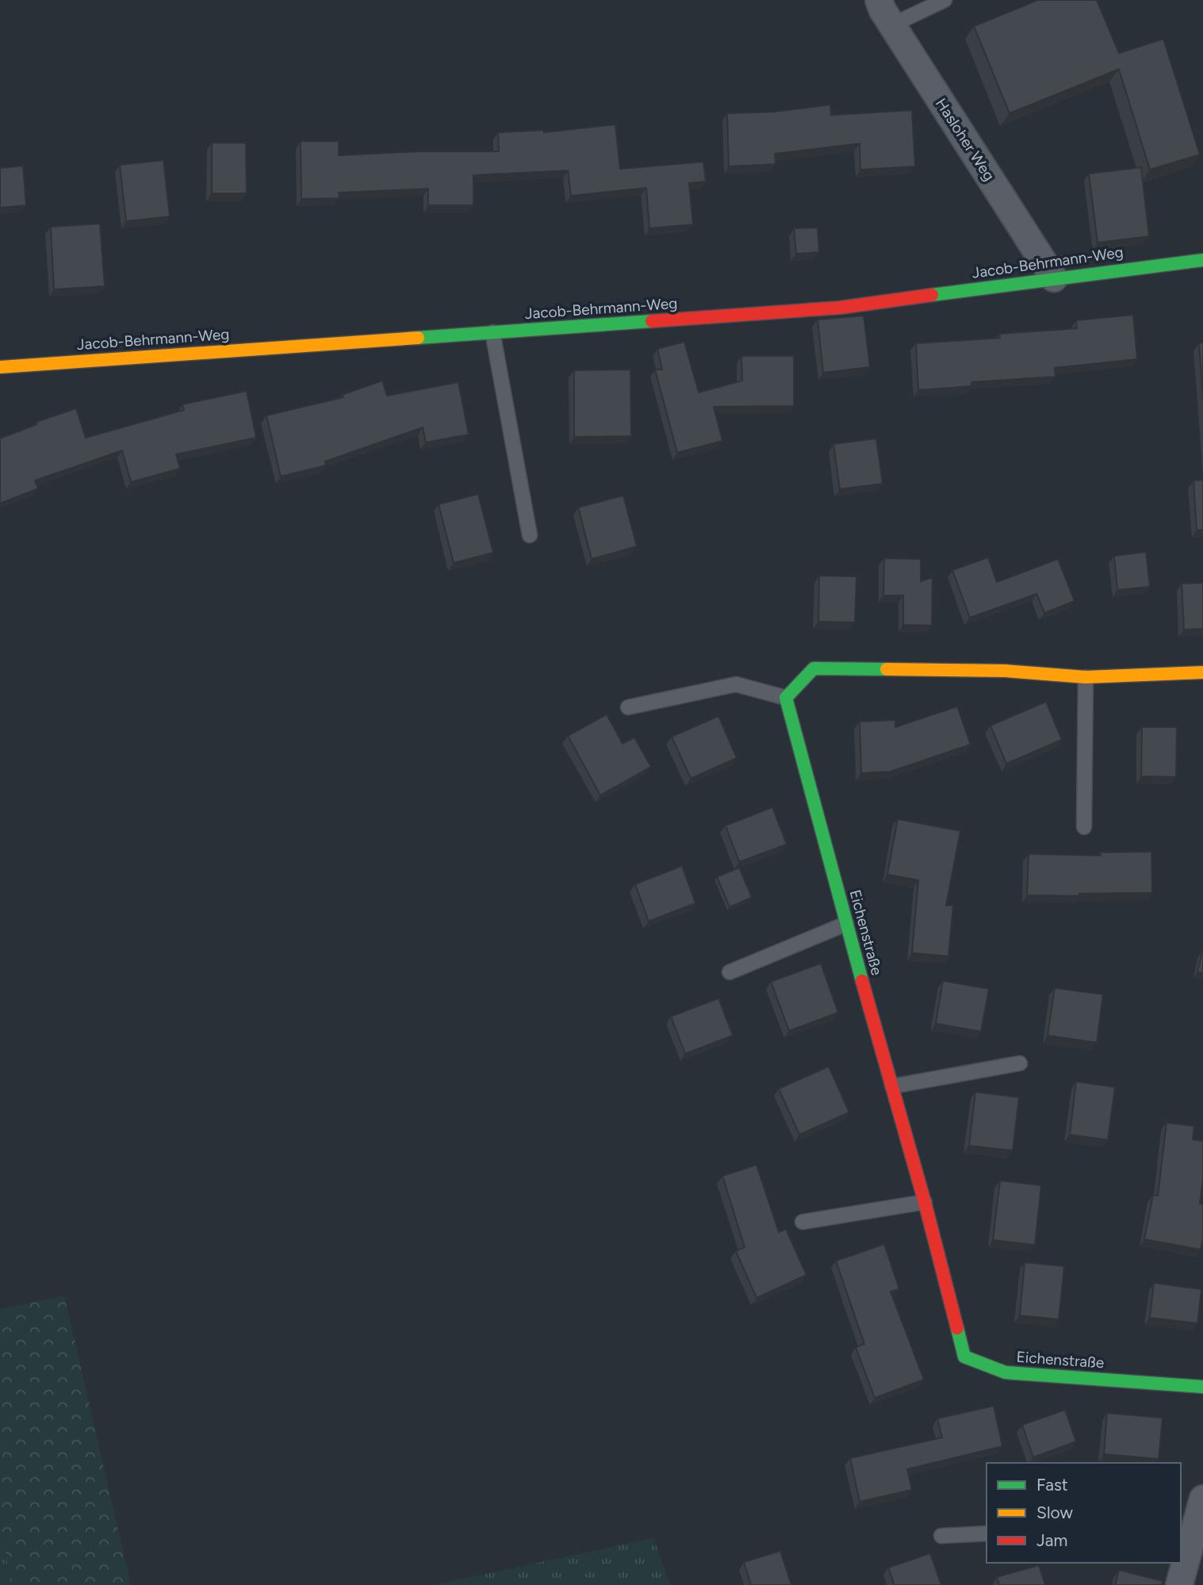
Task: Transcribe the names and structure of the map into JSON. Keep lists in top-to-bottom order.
{
  "streets": {
    "street": ["Hasloher Weg", "Jacob-Behrmann-Weg", "Eichenstraße"]
  },
  "crossings": [
    ["Hasloher Weg", "Jacob-Behrmann-Weg"]
  ],
  "legend": ["Fast", "Slow", "Jam"]
}
